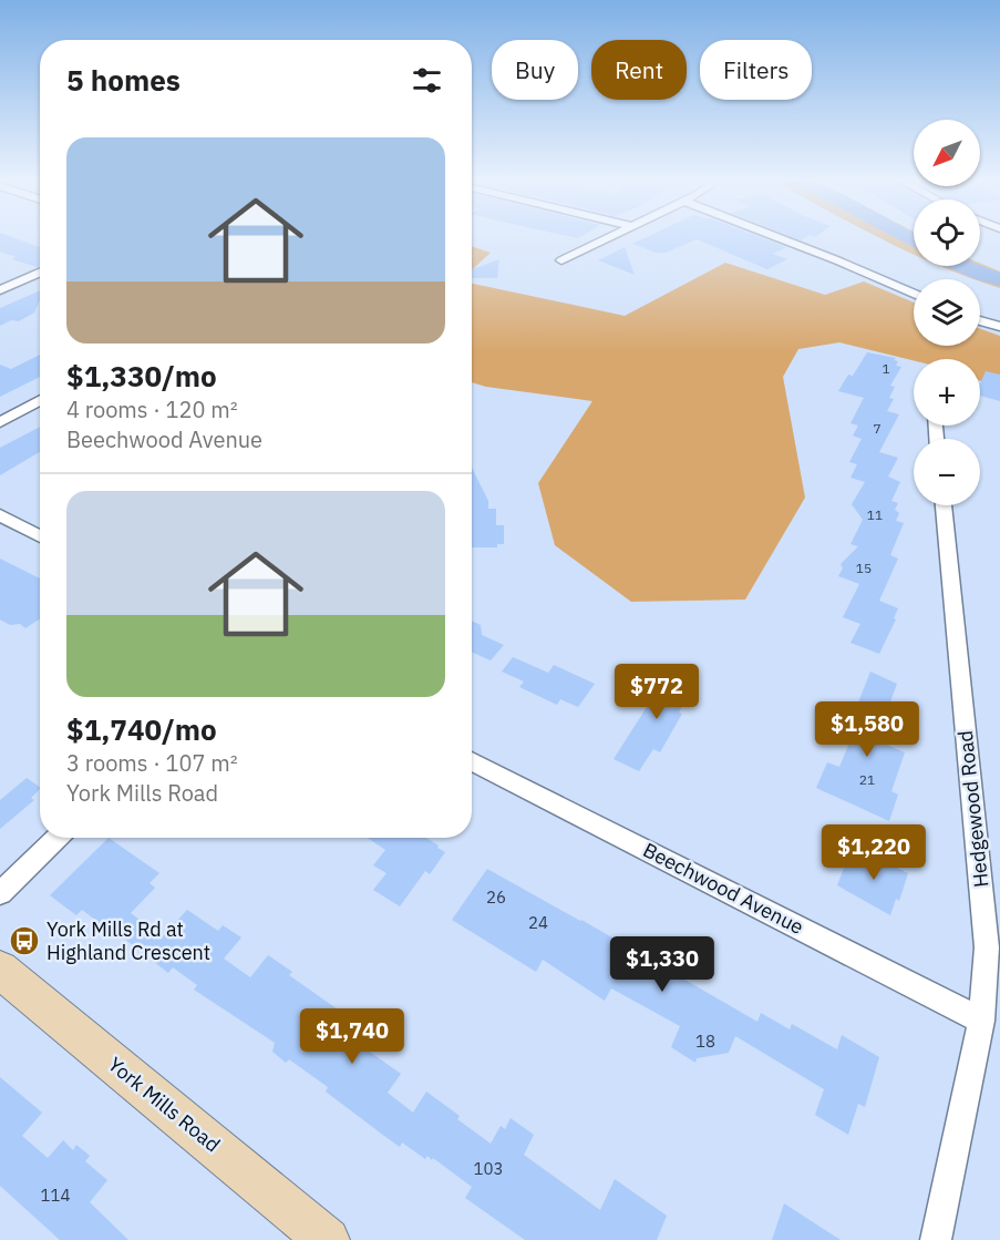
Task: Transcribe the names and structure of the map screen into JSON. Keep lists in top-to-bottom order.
{
  "streets": {
    "main road": ["York Mills Road"],
    "street": ["Hedgewood Road", "Beechwood Avenue"]
  },
  "crossings": [
    ["Hedgewood Road", "Beechwood Avenue"]
  ],
  "places": {
    "bus stop": ["York Mills Rd at Highland Crescent"]
  },
  "house_numbers": [
    "1",
    "7",
    "11",
    "15",
    "21",
    "26",
    "24",
    "18",
    "103",
    "114"
  ],
  "north": "bottom left",
  "page": {
    "chip": ["Buy", "Rent", "Filters"],
    "heading": "5 homes",
    "map_buttons": ["+", "−"],
    "list": [
      {
        "name": "$1,330/mo",
        "note": "4 rooms · 120 m² · Beechwood Avenue"
      },
      {
        "name": "$1,740/mo",
        "note": "3 rooms · 107 m² · York Mills Road"
      }
    ],
    "price": [
      "$772",
      "$1,580",
      "$1,220",
      "$1,330",
      "$1,740"
    ]
  }
}
